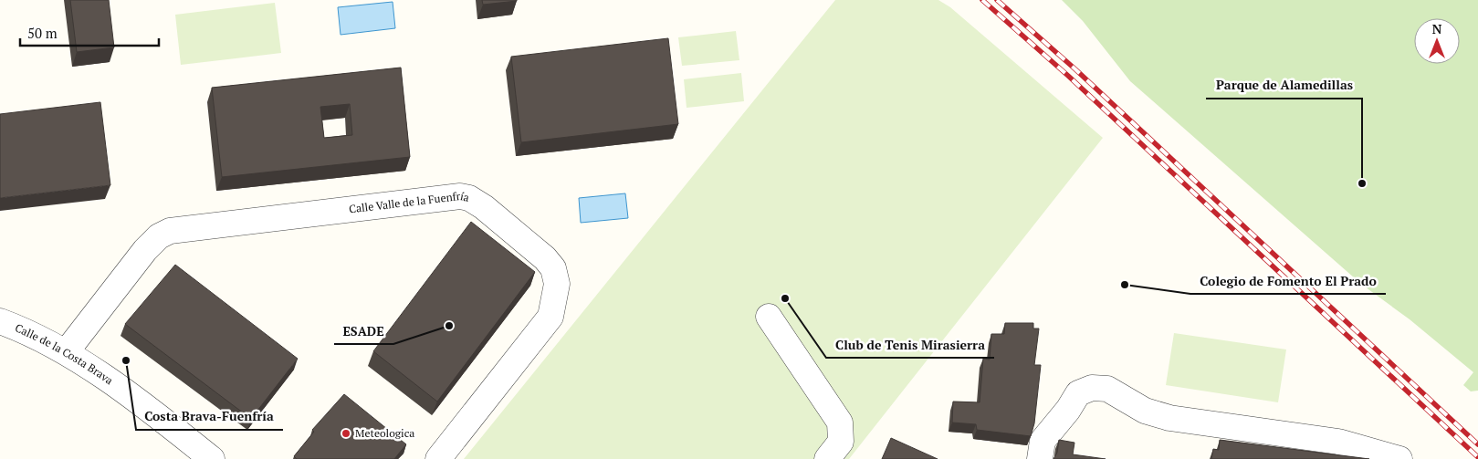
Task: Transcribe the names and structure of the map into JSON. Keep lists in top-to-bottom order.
{
  "streets": {
    "street": ["Calle Valle de la Fuenfría", "Calle de la Costa Brava"]
  },
  "crossings": [
    ["Calle Valle de la Fuenfría", "Calle de la Costa Brava"]
  ],
  "places": [
    "Parque de Alamedillas",
    "Colegio de Fomento El Prado",
    "Club de Tenis Mirasierra",
    "ESADE",
    "Costa Brava-Fuenfría",
    "Meteologica"
  ],
  "scale_bar": "50 m",
  "north": "top"
}
